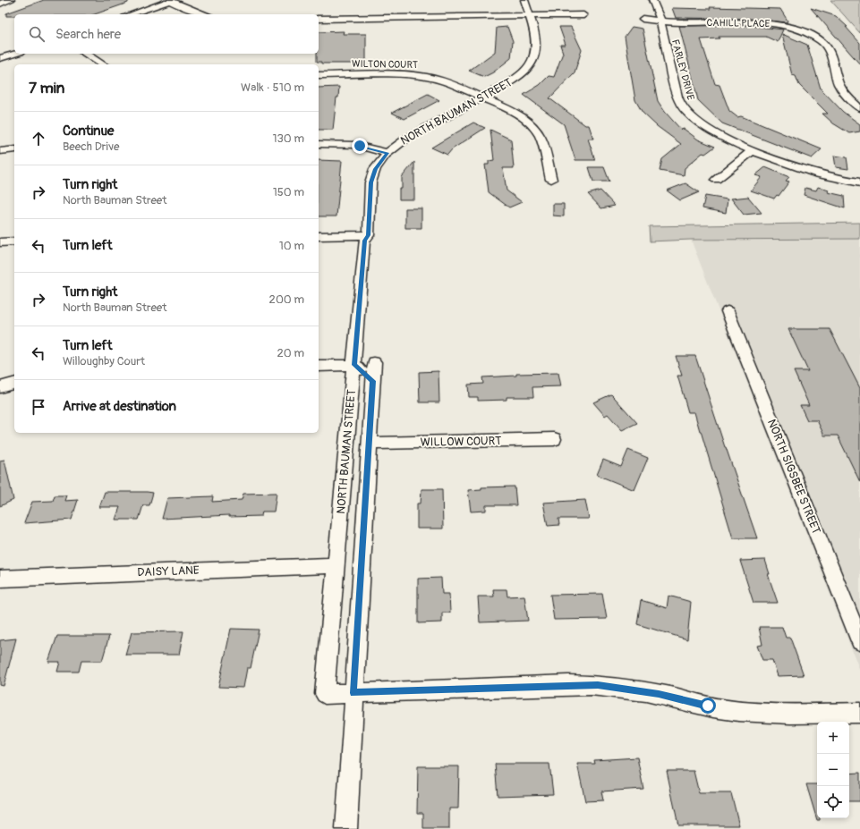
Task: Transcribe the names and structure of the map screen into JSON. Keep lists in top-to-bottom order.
{
  "streets": {
    "street": [
      "CAHILL PLACE",
      "WILTON COURT",
      "FARLEY DRIVE",
      "NORTH BAUMAN STREET",
      "WILLOW COURT",
      "NORTH SIGSBEE STREET",
      "DAISY LANE"
    ]
  },
  "crossings": [
    ["CAHILL PLACE", "FARLEY DRIVE"],
    ["WILTON COURT", "NORTH BAUMAN STREET"],
    ["NORTH BAUMAN STREET", "WILLOW COURT"],
    ["NORTH BAUMAN STREET", "DAISY LANE"]
  ],
  "page": {
    "search": "Search here",
    "heading": ["7 min", "Walk · 510 m"],
    "list": [
      ["Continue", "Beech Drive", "130 m"],
      ["Turn right", "North Bauman Street", "150 m"],
      ["Turn left", "10 m"],
      ["Turn right", "North Bauman Street", "200 m"],
      ["Turn left", "Willoughby Court", "20 m"],
      "Arrive at destination"
    ],
    "map_buttons": ["+", "−"]
  }
}
